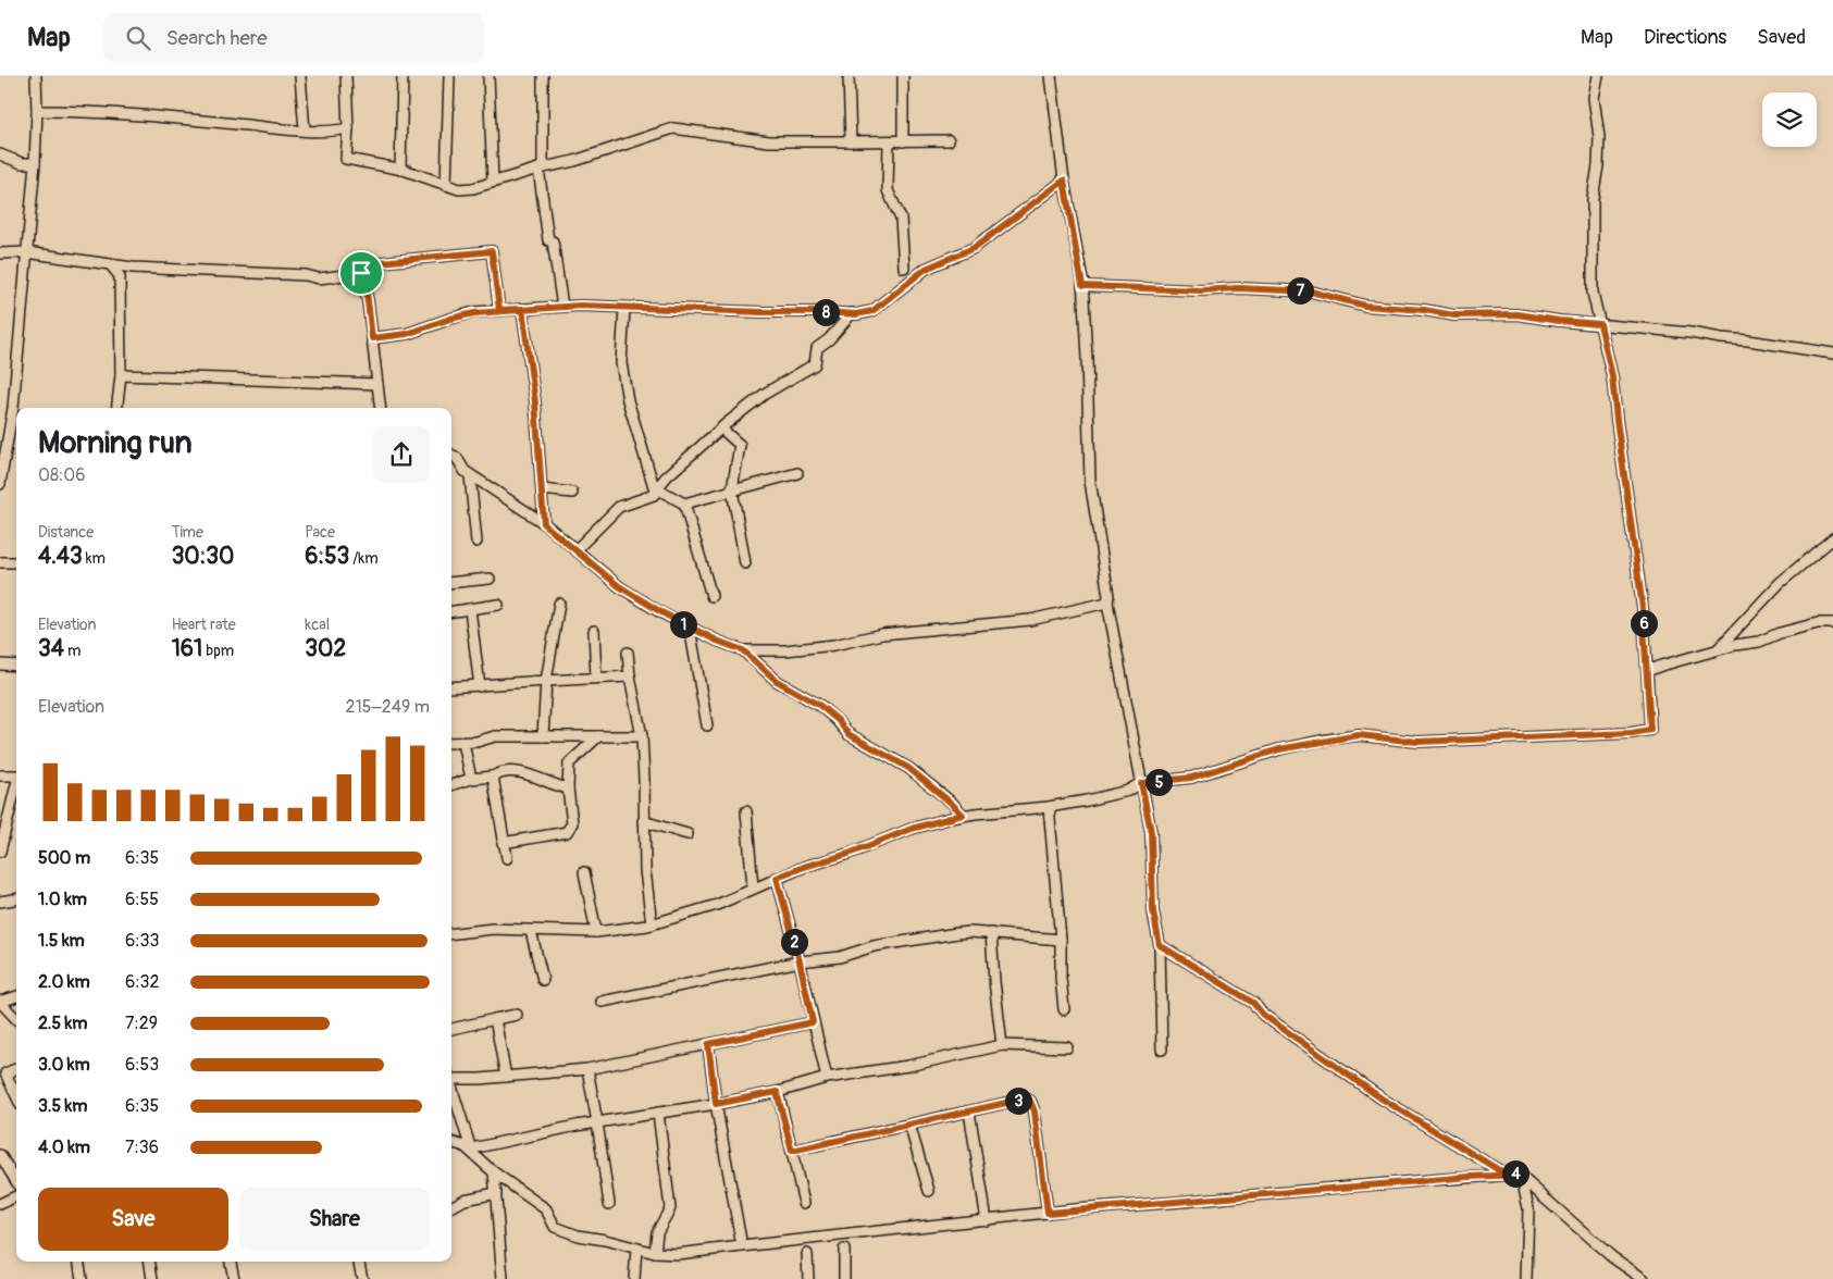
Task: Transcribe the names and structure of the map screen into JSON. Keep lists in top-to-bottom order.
{
  "page": {
    "header": "Map",
    "search": "Search here",
    "nav": ["Map", "Directions", "Saved"],
    "pins": [
      "7",
      "8",
      "6",
      "1",
      "5",
      "2",
      "3",
      "4"
    ],
    "heading": ["Morning run", "08:06"],
    "stats": [
      ["Distance", "4.43 km"],
      ["Time", "30:30"],
      ["Pace", "6:53 /km"],
      ["Elevation", "34 m"],
      ["Heart rate", "161 bpm"],
      ["kcal", "302"]
    ],
    "chart": ["Elevation", "215–249 m"],
    "list": [
      {
        "name": "500 m",
        "note": "6:35"
      },
      {
        "name": "1.0 km",
        "note": "6:55"
      },
      {
        "name": "1.5 km",
        "note": "6:33"
      },
      {
        "name": "2.0 km",
        "note": "6:32"
      },
      {
        "name": "2.5 km",
        "note": "7:29"
      },
      {
        "name": "3.0 km",
        "note": "6:53"
      },
      {
        "name": "3.5 km",
        "note": "6:35"
      },
      {
        "name": "4.0 km",
        "note": "7:36"
      }
    ],
    "buttons": ["Save", "Share"]
  }
}
